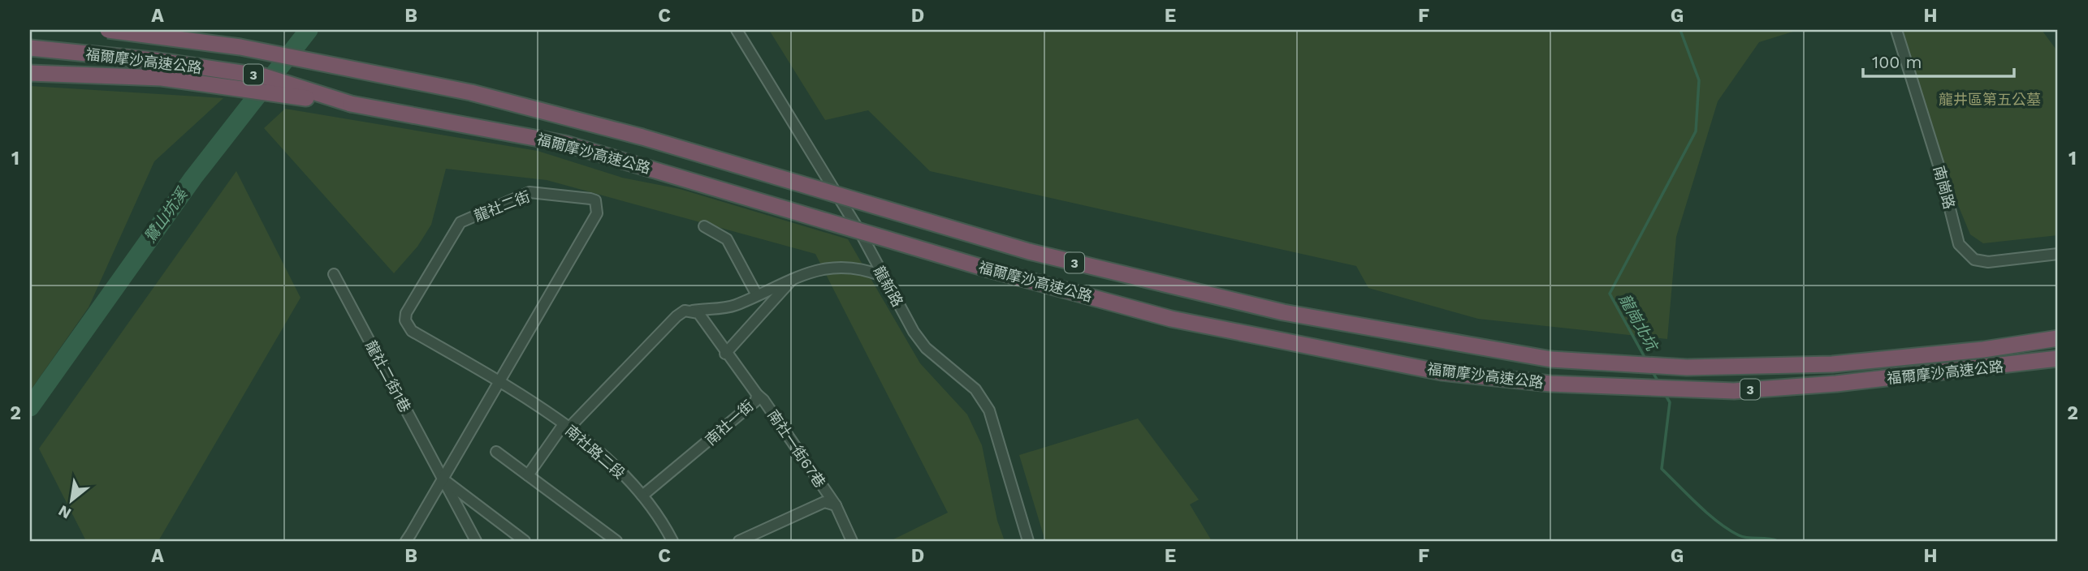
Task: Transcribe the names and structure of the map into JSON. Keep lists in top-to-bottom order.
{
  "streets": {
    "highway": ["福爾摩沙高速公路", "3"],
    "street": [
      "南崗路",
      "龍社二街",
      "龍新路",
      "龍社二街1巷",
      "南社一街",
      "南社一街67巷",
      "南社路二段"
    ]
  },
  "crossings": [
    ["龍社二街", "龍社二街1巷"],
    ["龍社二街", "南社路二段"],
    ["南社一街", "南社一街67巷"],
    ["南社一街", "南社路二段"]
  ],
  "water": ["鷺山坑溪", "龍崗北坑"],
  "parks": ["龍井區第五公墓"],
  "scale_bar": "100 m",
  "north": "bottom left",
  "grid": {
    "columns": [
      "A",
      "B",
      "C",
      "D",
      "E",
      "F",
      "G",
      "H"
    ],
    "rows": ["1", "2"]
  }
}
